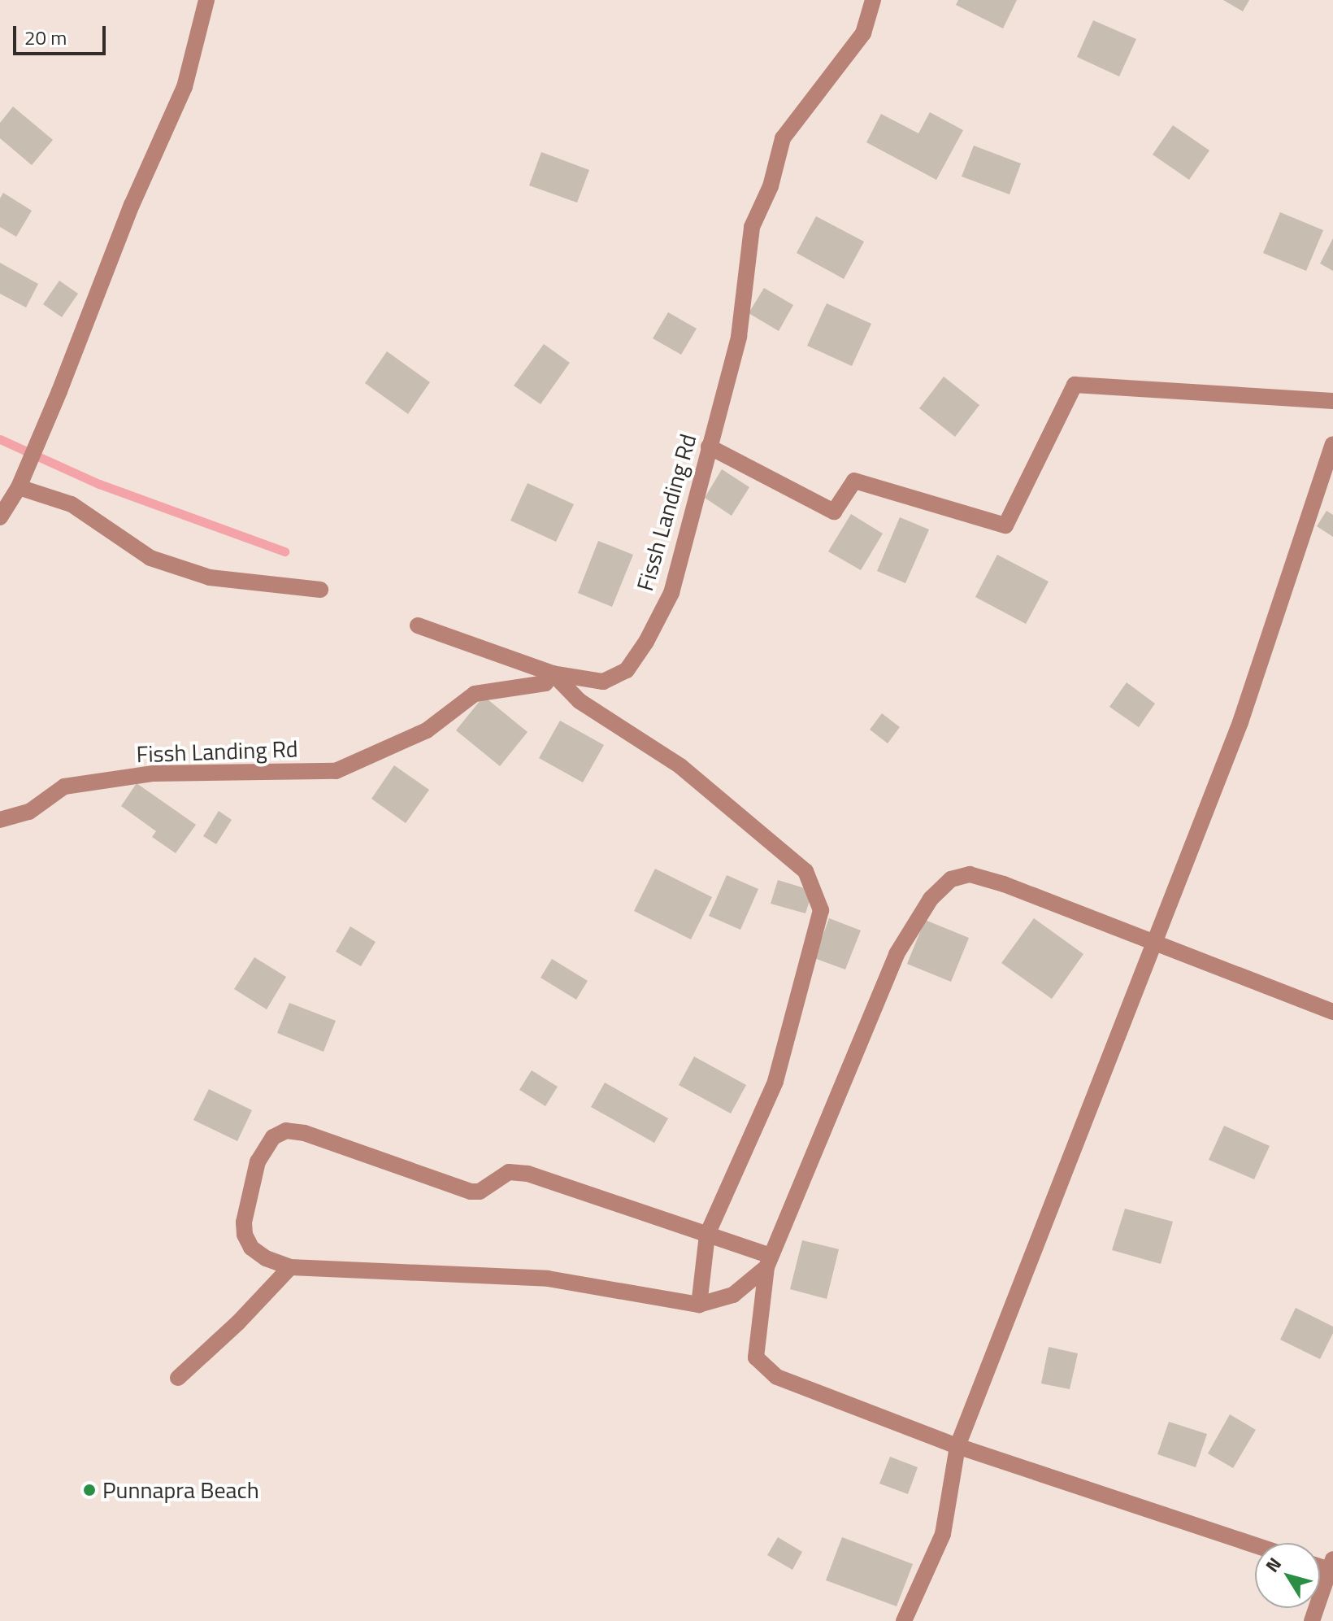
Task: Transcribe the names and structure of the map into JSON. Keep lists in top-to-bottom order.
{
  "streets": {
    "street": ["Fissh Landing Rd"]
  },
  "places": ["Punnapra Beach"],
  "scale_bar": "20 m",
  "north": "top left"
}
